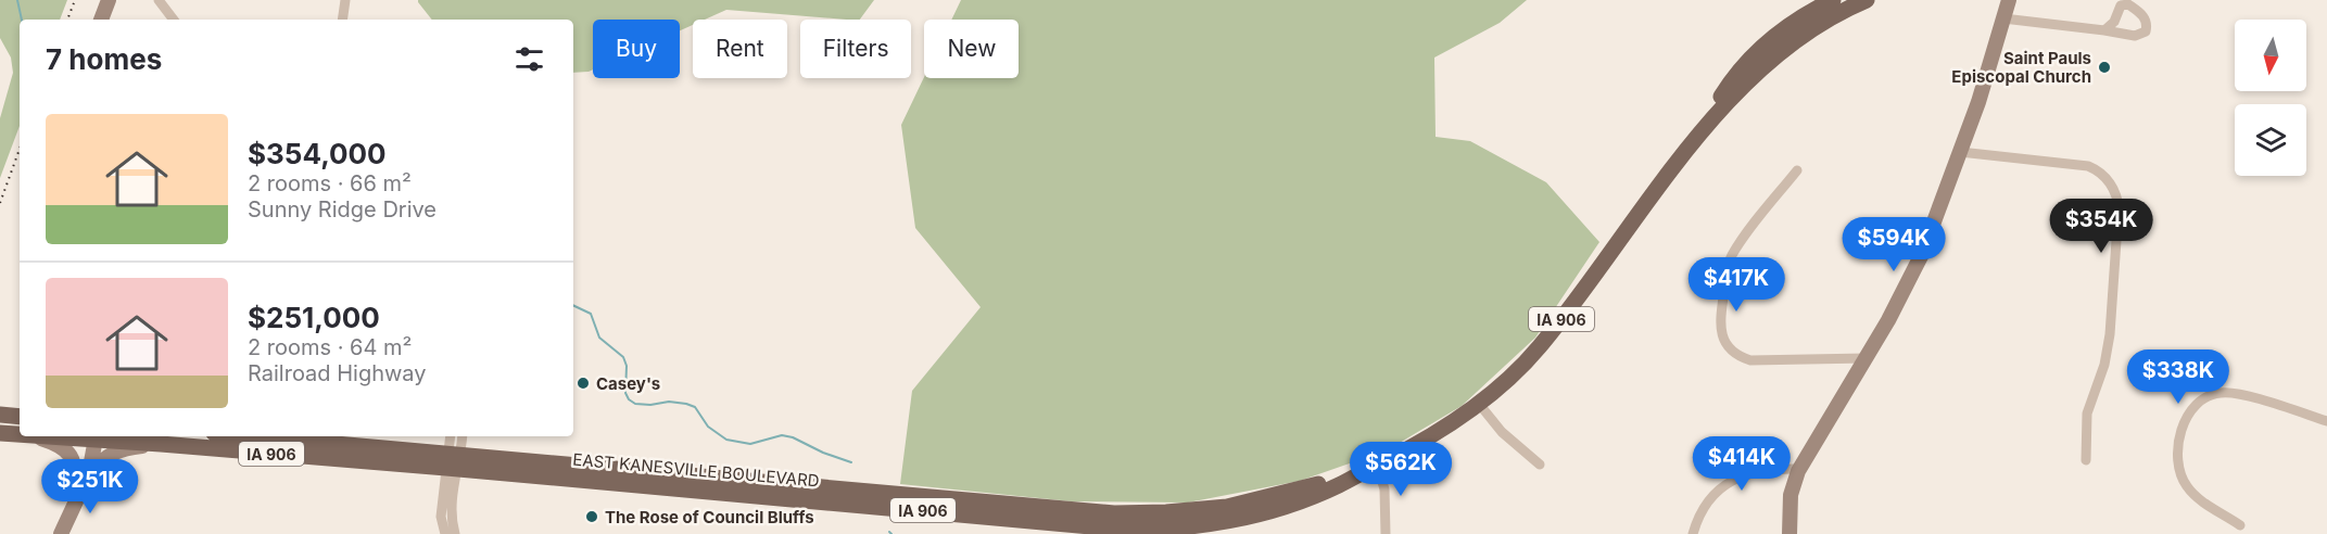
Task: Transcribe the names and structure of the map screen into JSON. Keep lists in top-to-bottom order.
{
  "streets": {
    "main road": ["IA 906", "EAST KANESVILLE BOULEVARD"]
  },
  "places": ["Saint Pauls Episcopal Church", "Casey's", "The Rose of Council Bluffs"],
  "north": "bottom",
  "page": {
    "chip": [
      "Buy",
      "Rent",
      "Filters",
      "New"
    ],
    "heading": "7 homes",
    "list": [
      {
        "name": "$354,000",
        "note": "2 rooms · 66 m² · Sunny Ridge Drive"
      },
      {
        "name": "$251,000",
        "note": "2 rooms · 64 m² · Railroad Highway"
      }
    ],
    "price": [
      "$354K",
      "$594K",
      "$417K",
      "$338K",
      "$414K",
      "$562K",
      "$251K"
    ]
  }
}
